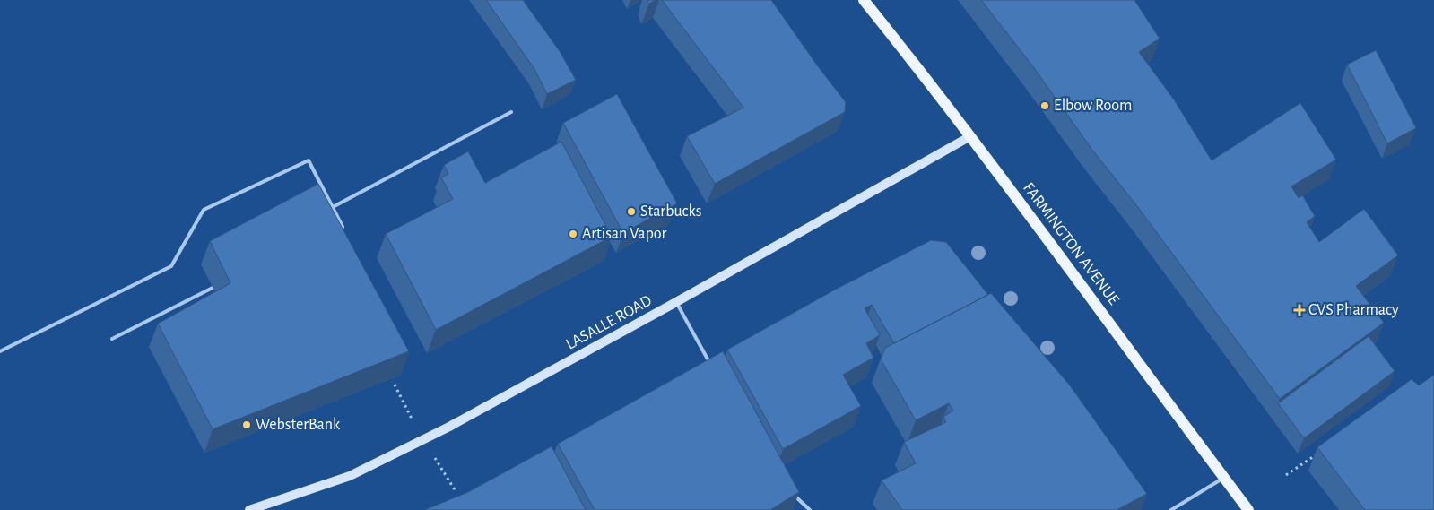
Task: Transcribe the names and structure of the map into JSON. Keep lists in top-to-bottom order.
{
  "streets": {
    "main road": ["FARMINGTON AVENUE"],
    "street": ["LASALLE ROAD"]
  },
  "crossings": [
    ["FARMINGTON AVENUE", "LASALLE ROAD"]
  ],
  "places": {
    "other": [
      "Elbow Room",
      "Starbucks",
      "Artisan Vapor",
      "WebsterBank"
    ],
    "health": ["CVS Pharmacy"]
  }
}
